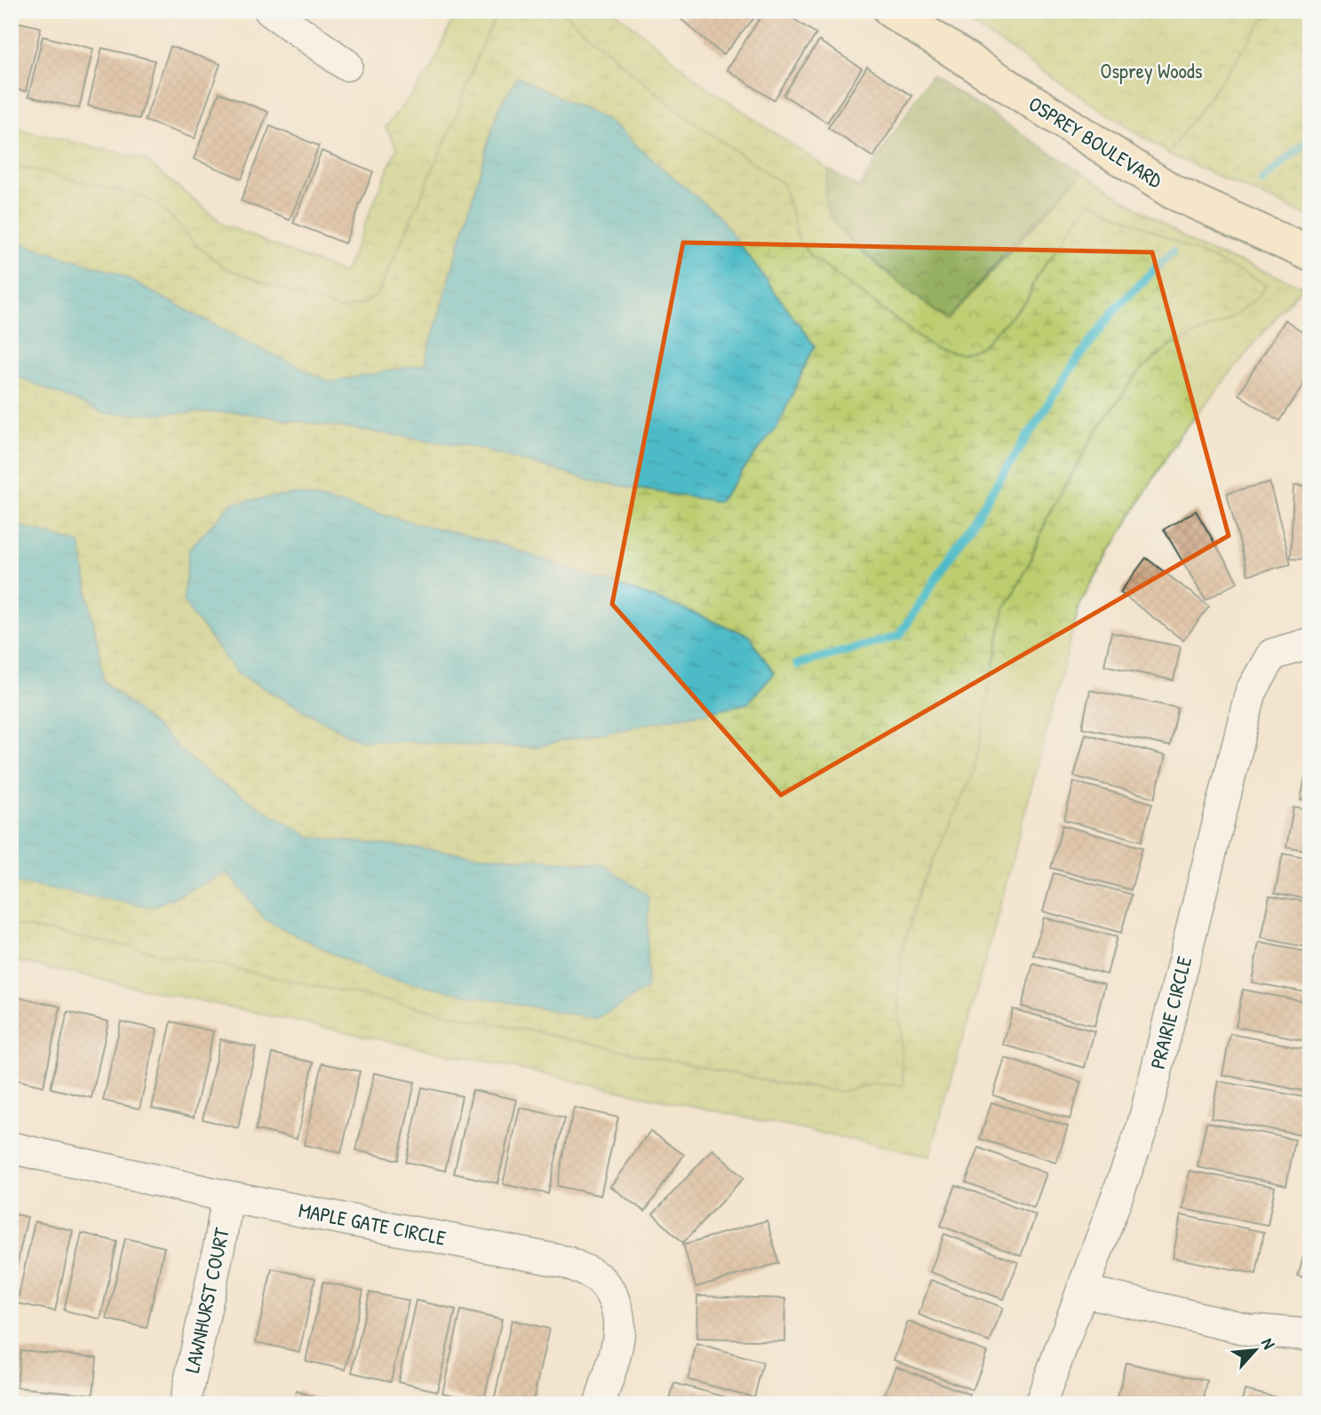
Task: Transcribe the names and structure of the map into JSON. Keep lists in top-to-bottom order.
{
  "streets": {
    "street": [
      "OSPREY BOULEVARD",
      "PRAIRIE CIRCLE",
      "MAPLE GATE CIRCLE",
      "LAWNHURST COURT"
    ]
  },
  "crossings": [
    ["MAPLE GATE CIRCLE", "LAWNHURST COURT"]
  ],
  "parks": ["Osprey Woods"],
  "north": "top right"
}
